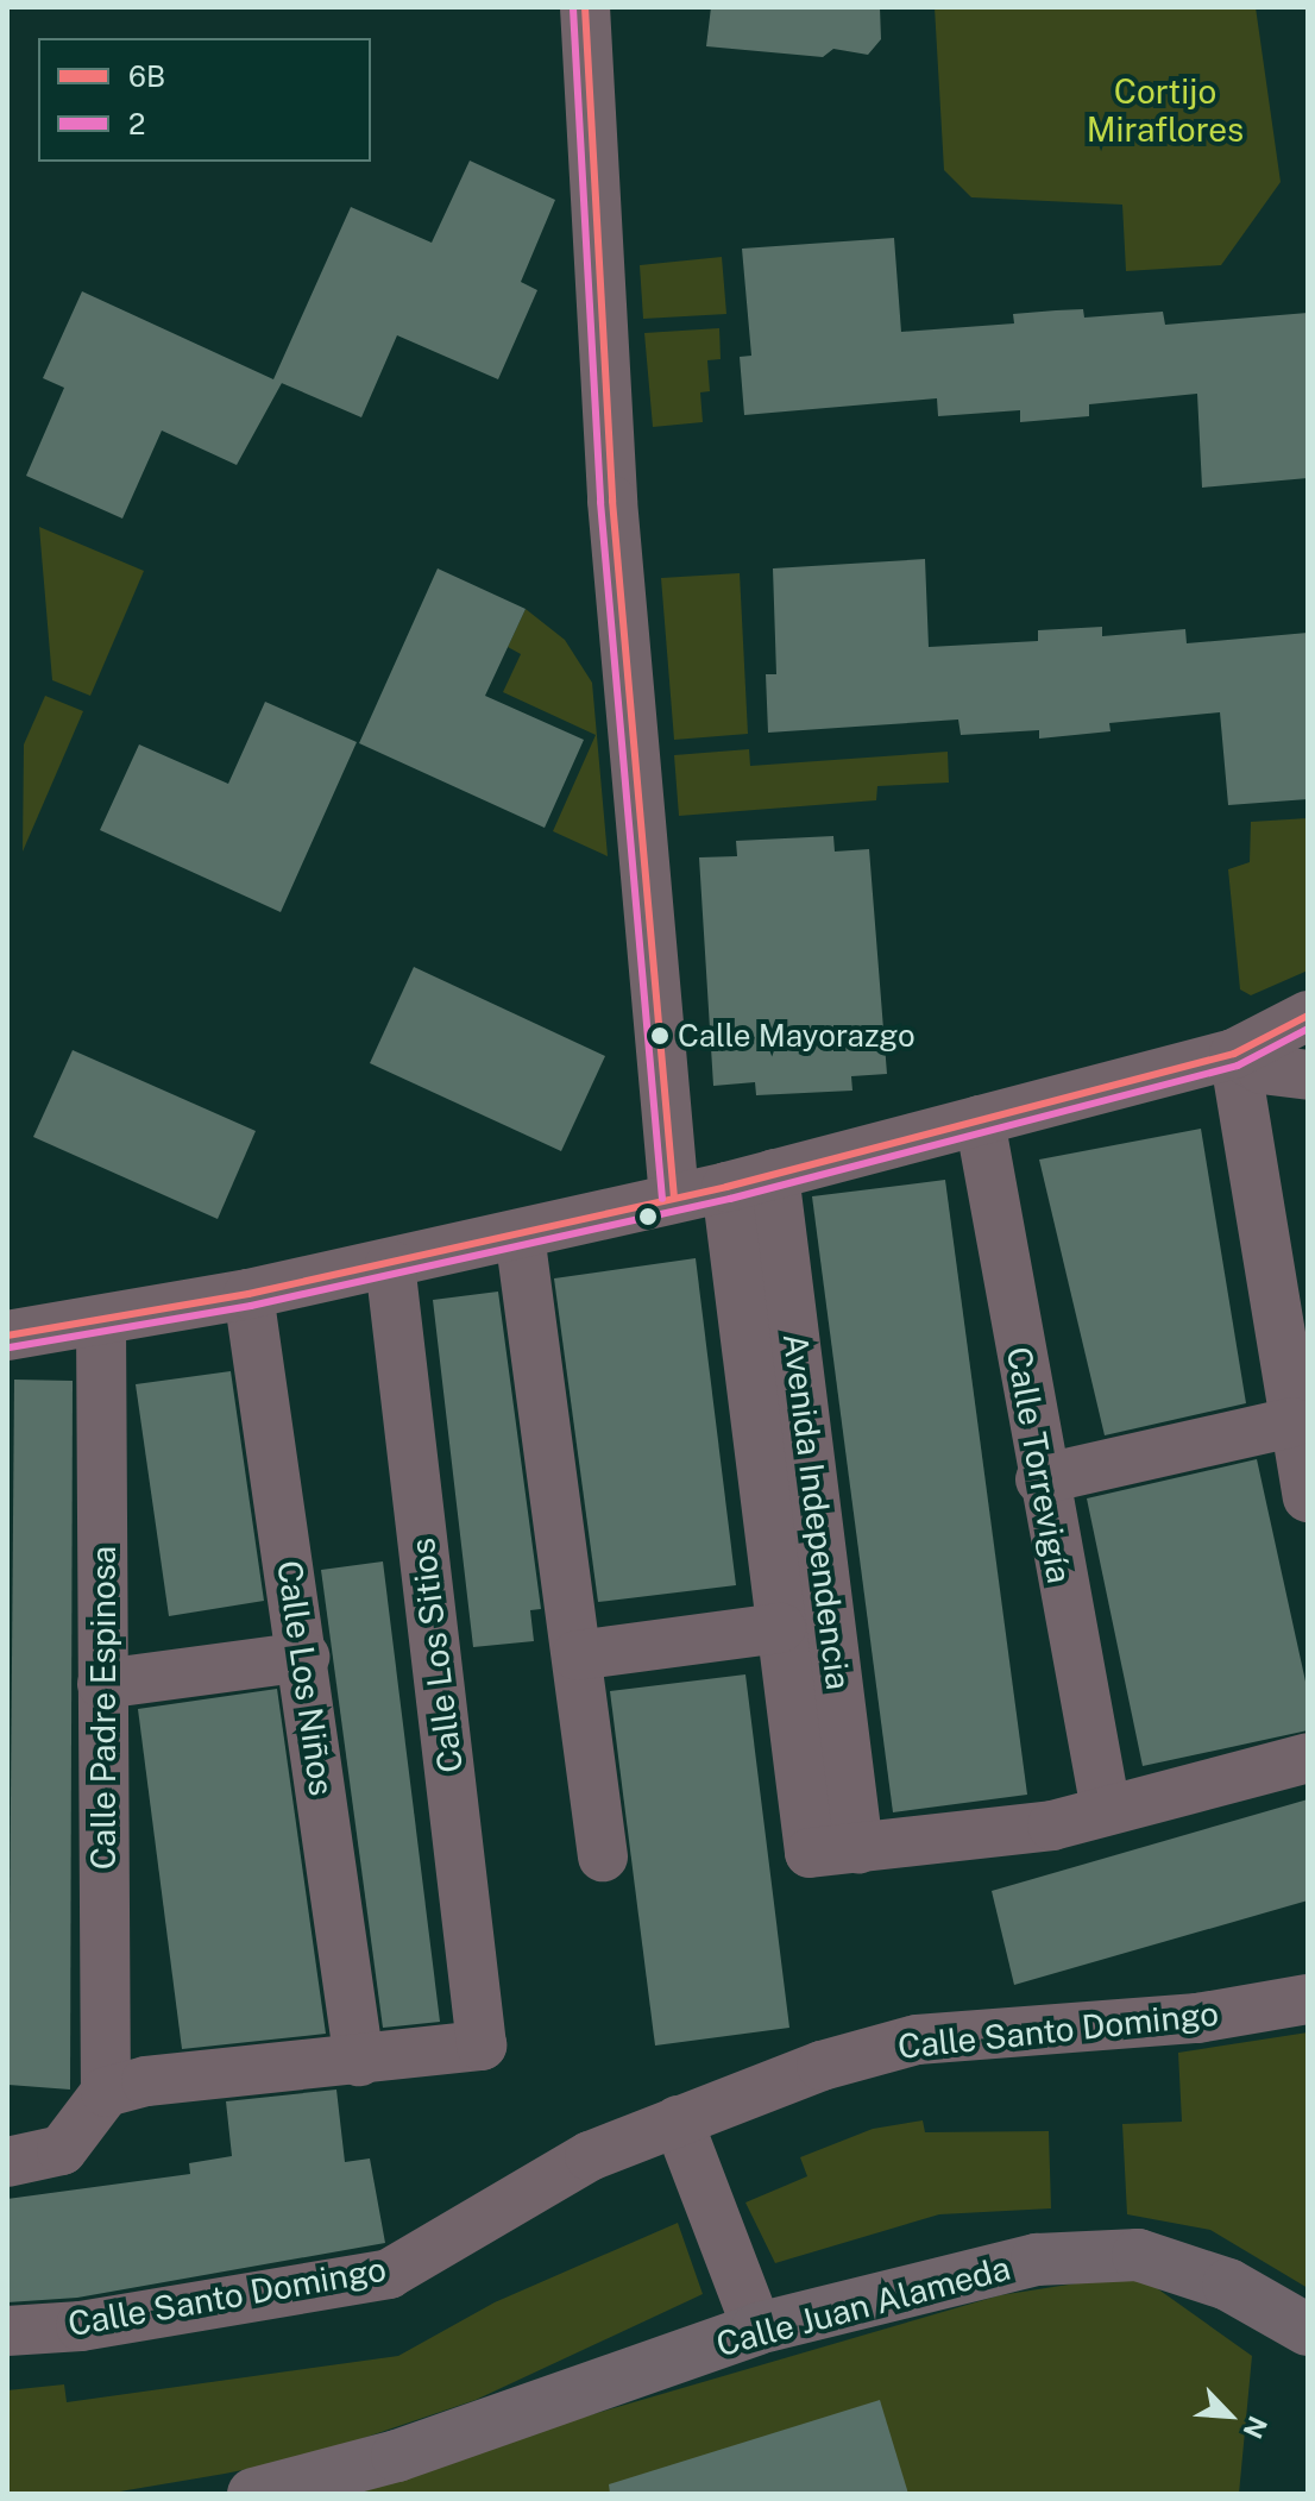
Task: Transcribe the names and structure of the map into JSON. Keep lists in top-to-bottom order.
{
  "streets": {
    "street": [
      "Calle Torrevigía",
      "Avenida Independencia",
      "Calle Los Sitios",
      "Calle Los Niños",
      "Calle Padre Espinosa",
      "Calle Santo Domingo",
      "Calle Juan Alameda"
    ]
  },
  "crossings": [
    ["Calle Los Sitios", "Calle Los Niños"]
  ],
  "parks": ["Cortijo Miraflores"],
  "places": ["Calle Mayorazgo"],
  "lines": ["transit line 6B", "transit line 2"],
  "legend": ["6B", "2"],
  "north": "bottom right"
}
